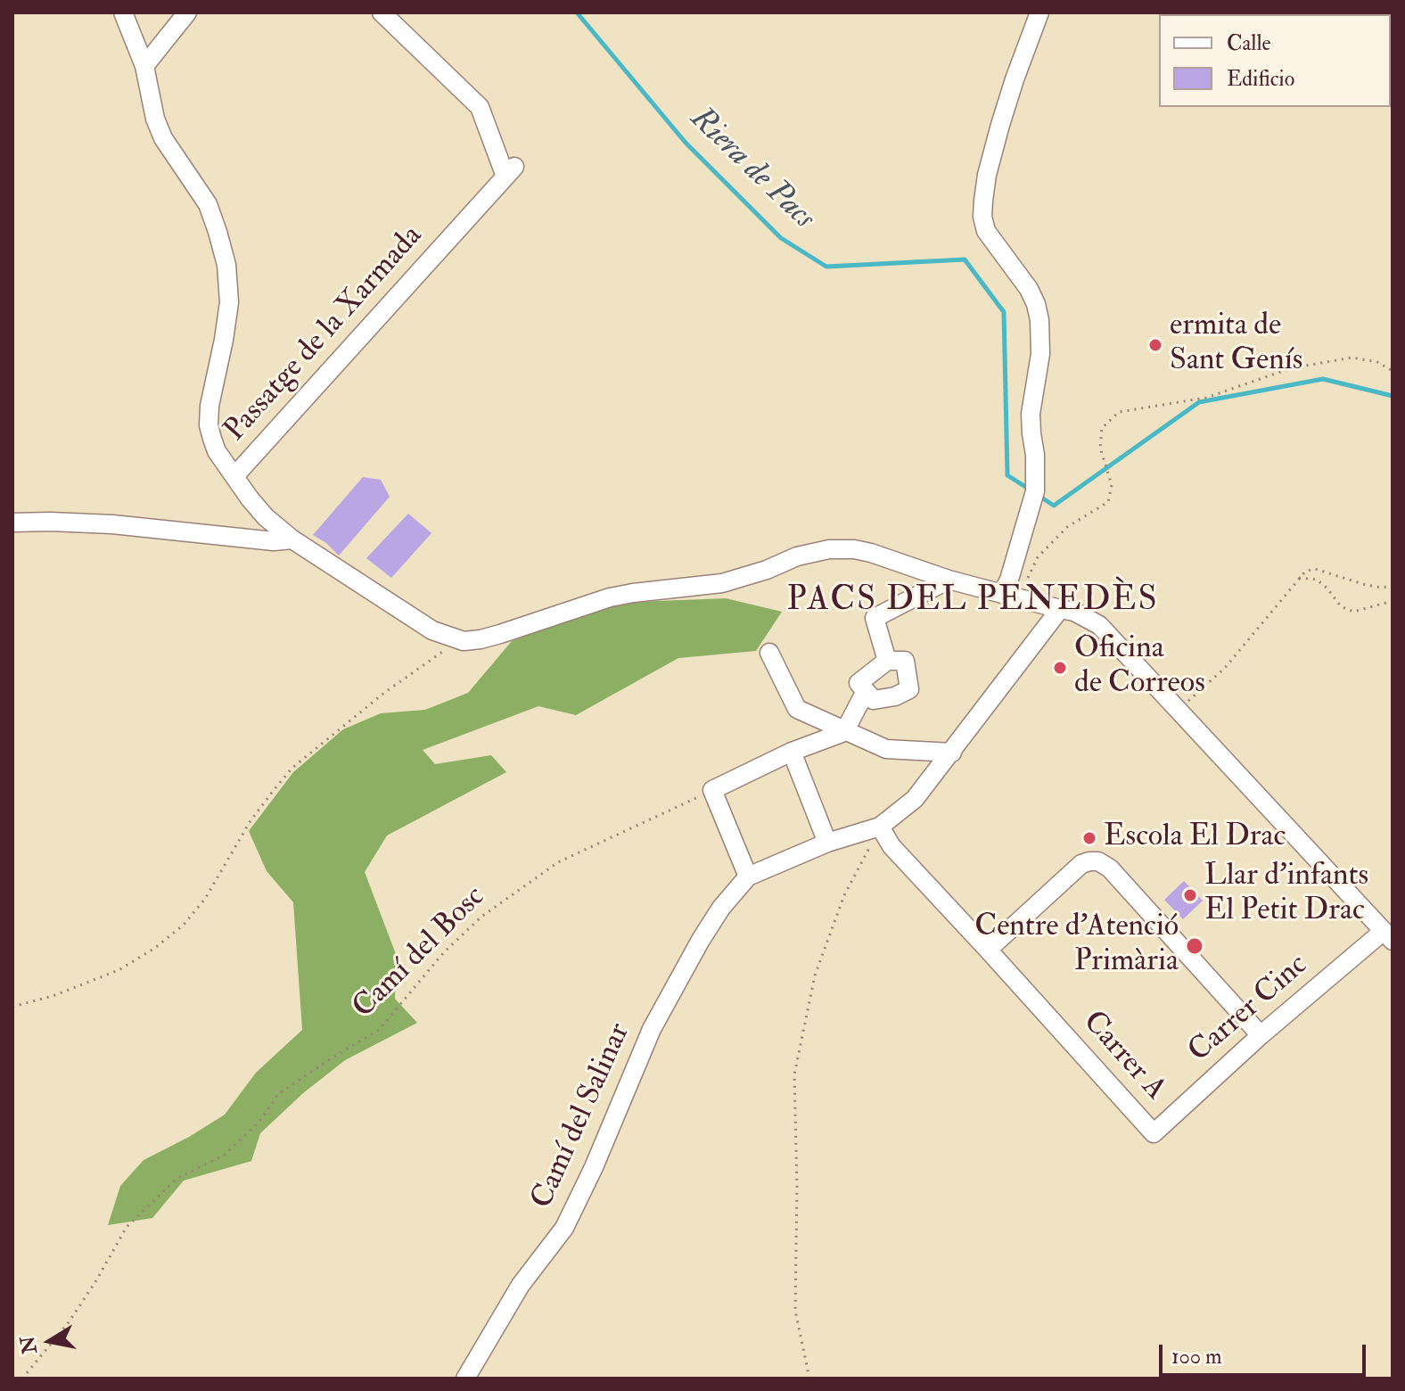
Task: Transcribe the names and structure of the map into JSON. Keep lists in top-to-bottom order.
{
  "streets": {
    "street": [
      "Passatge de la Xarmada",
      "Carrer Cinc",
      "Carrer A",
      "Camí del Salinar"
    ],
    "path": ["Camí del Bosc"]
  },
  "crossings": [
    ["Carrer Cinc", "Carrer A"]
  ],
  "districts": ["PACS DEL PENEDÈS"],
  "water": ["Riera de Pacs"],
  "places": [
    "ermita de Sant Genís",
    "Oficina de Correos",
    "Escola El Drac",
    "Llar d'infants El Petit Drac",
    "Centre d'Atenció Primària"
  ],
  "legend": ["Calle", "Edificio"],
  "scale_bar": "100 m",
  "north": "left"
}
